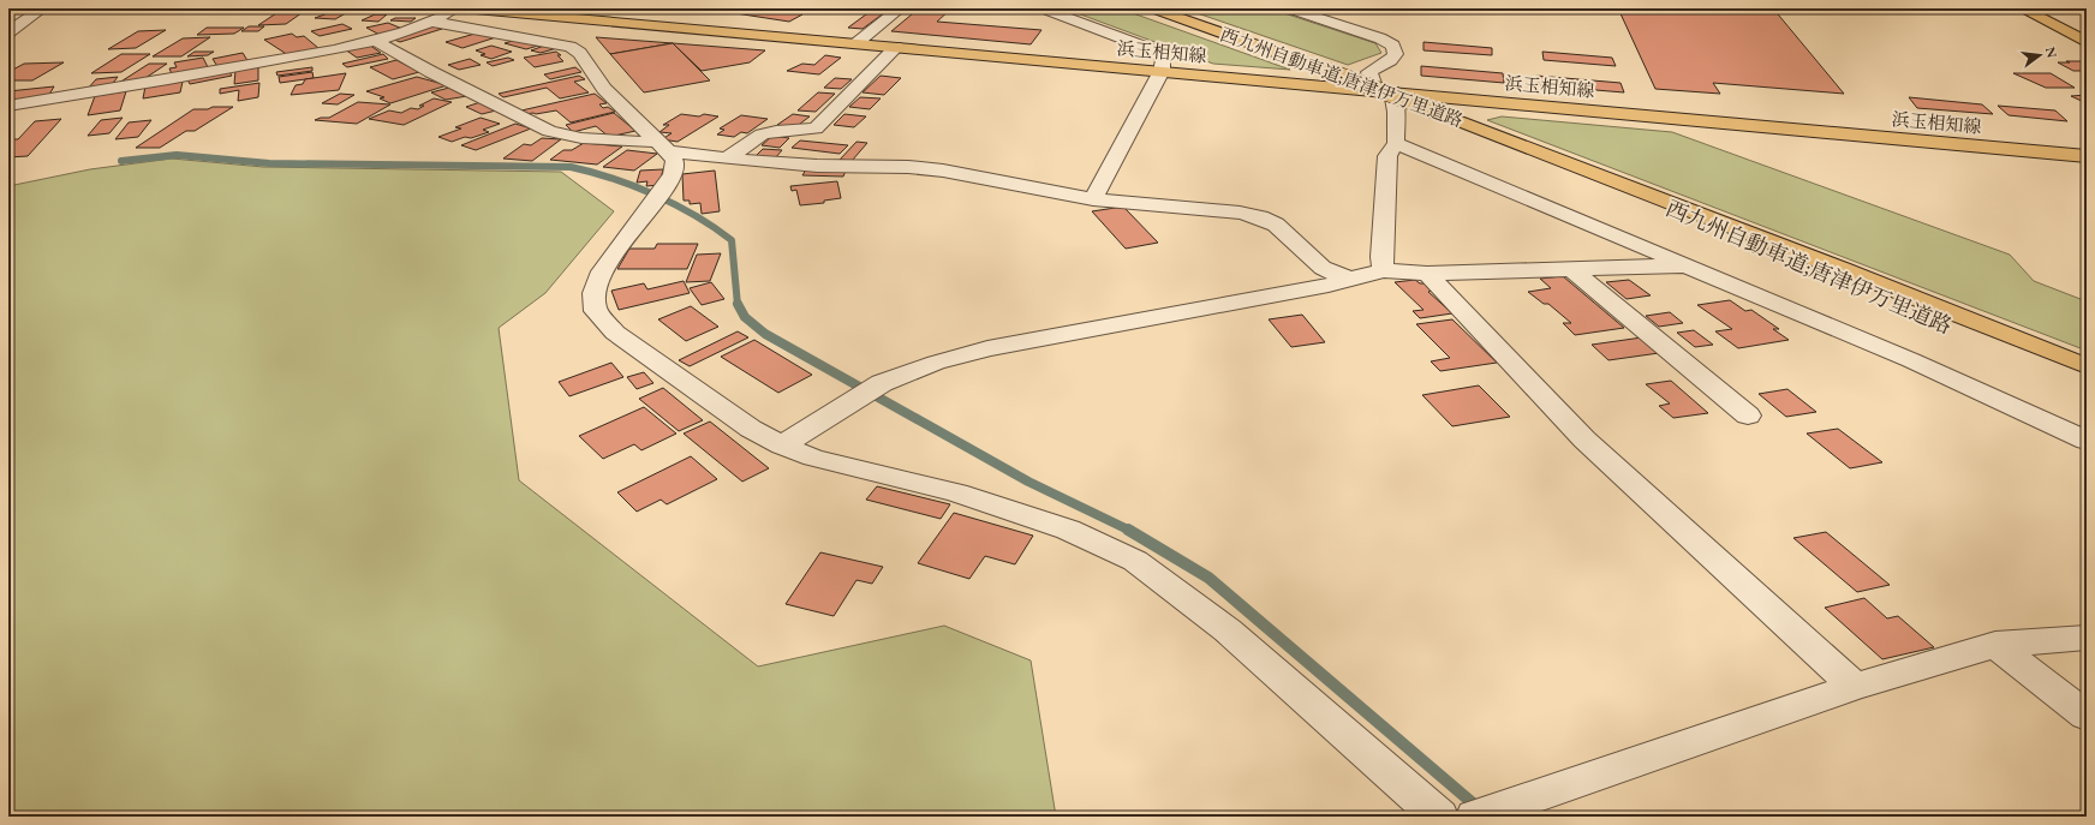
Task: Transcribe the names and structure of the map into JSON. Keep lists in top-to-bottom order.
{
  "streets": {
    "main road": ["浜玉相知線", "西九州自動車道;唐津伊万里道路"]
  },
  "north": "right"
}
